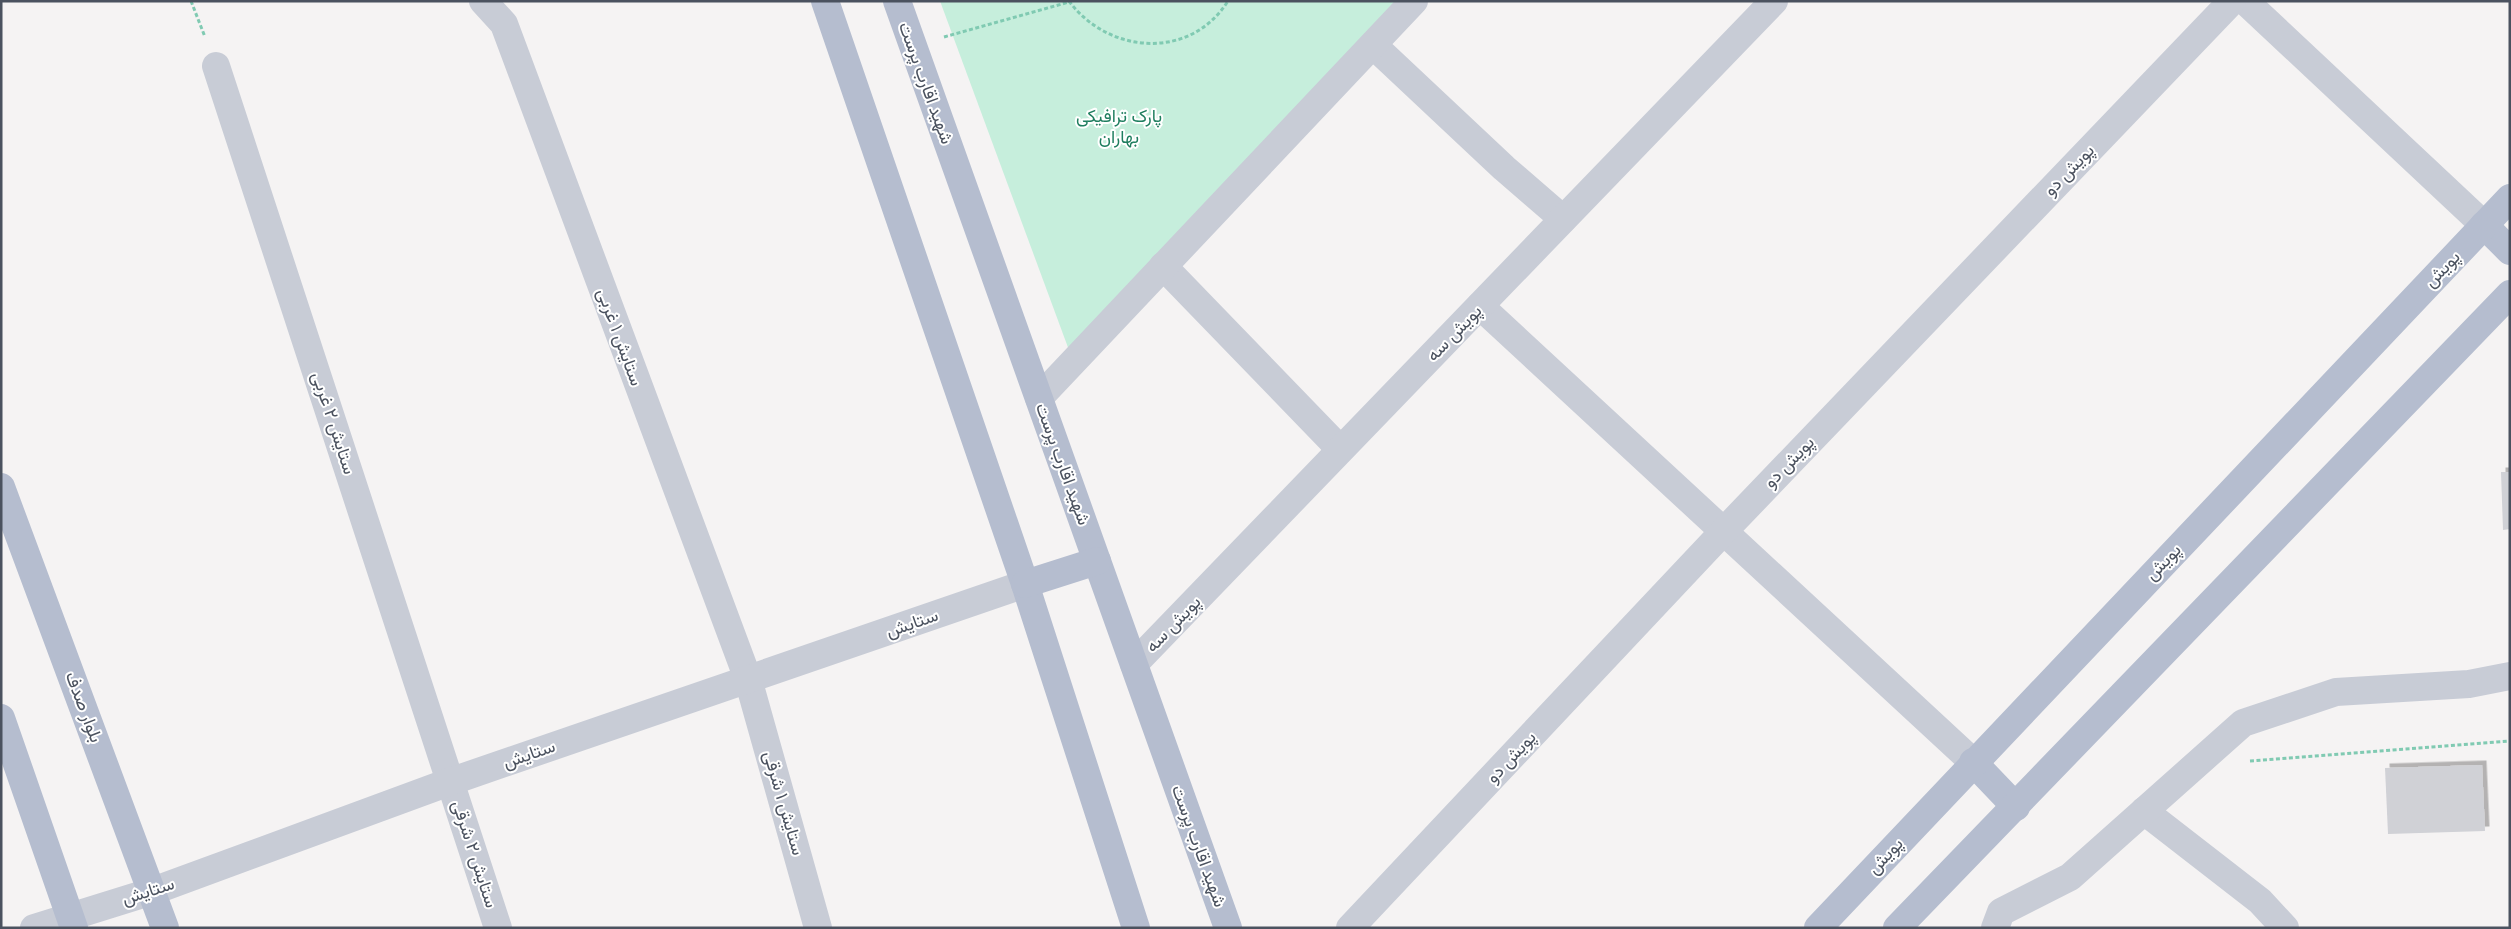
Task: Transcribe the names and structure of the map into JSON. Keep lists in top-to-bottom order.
{
  "streets": {
    "main road": ["شهید اقارب پرست", "پویش", "بلوار صدف"],
    "street": [
      "پویش دو",
      "پویش سه",
      "ستایش ۱ غربی",
      "ستایش ۲ غربی",
      "ستایش",
      "ستایش ۱ شرقی",
      "ستایش ۲ شرقی"
    ]
  },
  "crossings": [
    ["شهید اقارب پرست", "پویش سه"],
    ["ستایش ۱ غربی", "ستایش"],
    ["ستایش ۱ غربی", "ستایش ۱ شرقی"],
    ["ستایش ۲ غربی", "ستایش"],
    ["ستایش ۲ غربی", "ستایش ۲ شرقی"],
    ["ستایش", "بلوار صدف"],
    ["ستایش", "ستایش ۱ شرقی"],
    ["ستایش", "ستایش ۲ شرقی"]
  ],
  "parks": ["پارک ترافیکی بهاران"]
}
